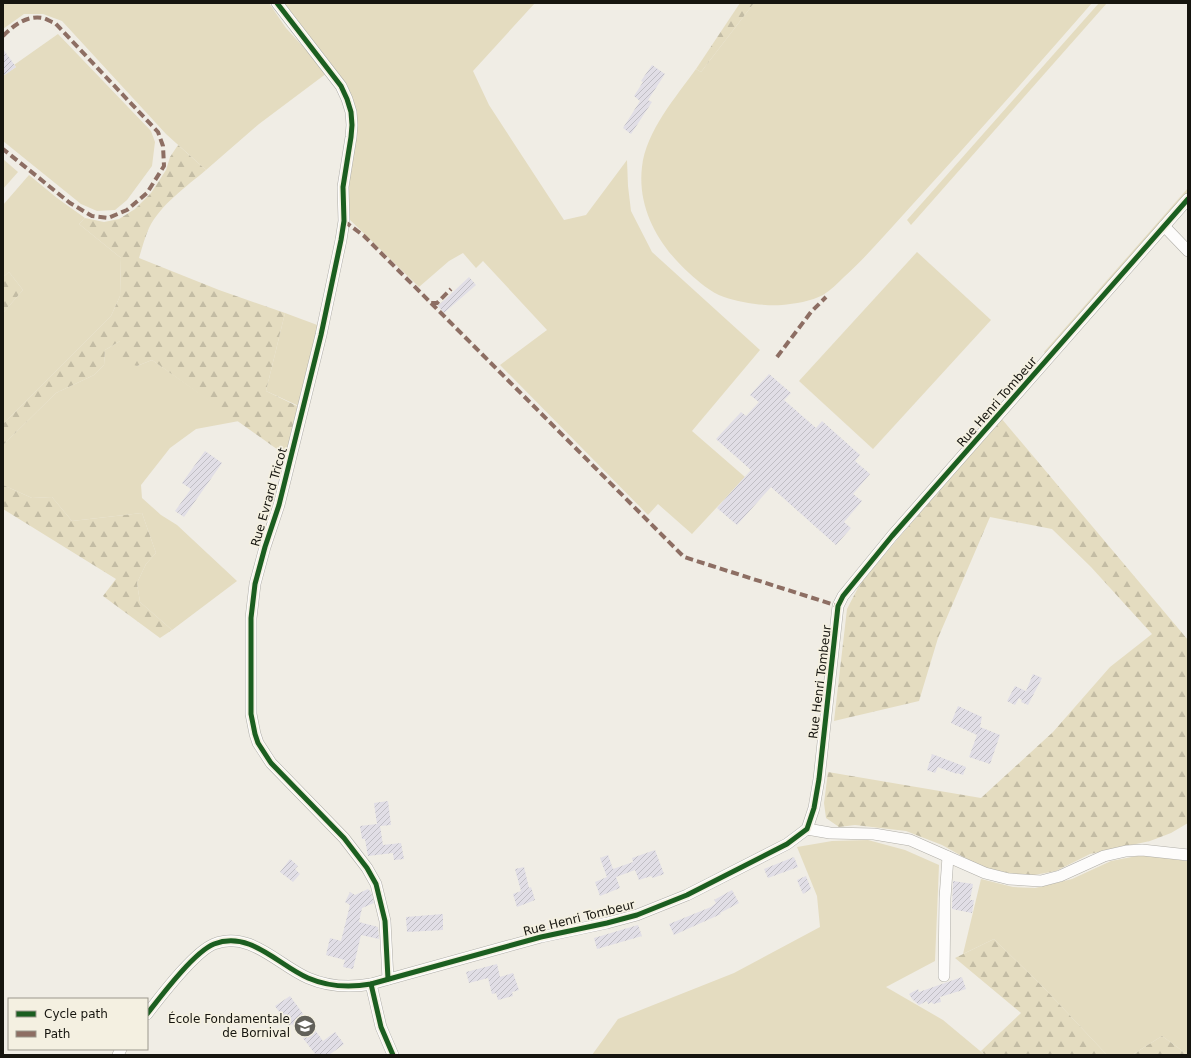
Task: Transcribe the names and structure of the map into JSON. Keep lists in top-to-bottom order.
{
  "streets": {
    "street": ["Rue Henri Tombeur", "Rue Evrard Tricot"]
  },
  "crossings": [
    ["Rue Henri Tombeur", "Rue Evrard Tricot"]
  ],
  "places": {
    "school or university": ["École Fondamentale de Bornival"]
  },
  "legend": ["Cycle path", "Path"]
}
